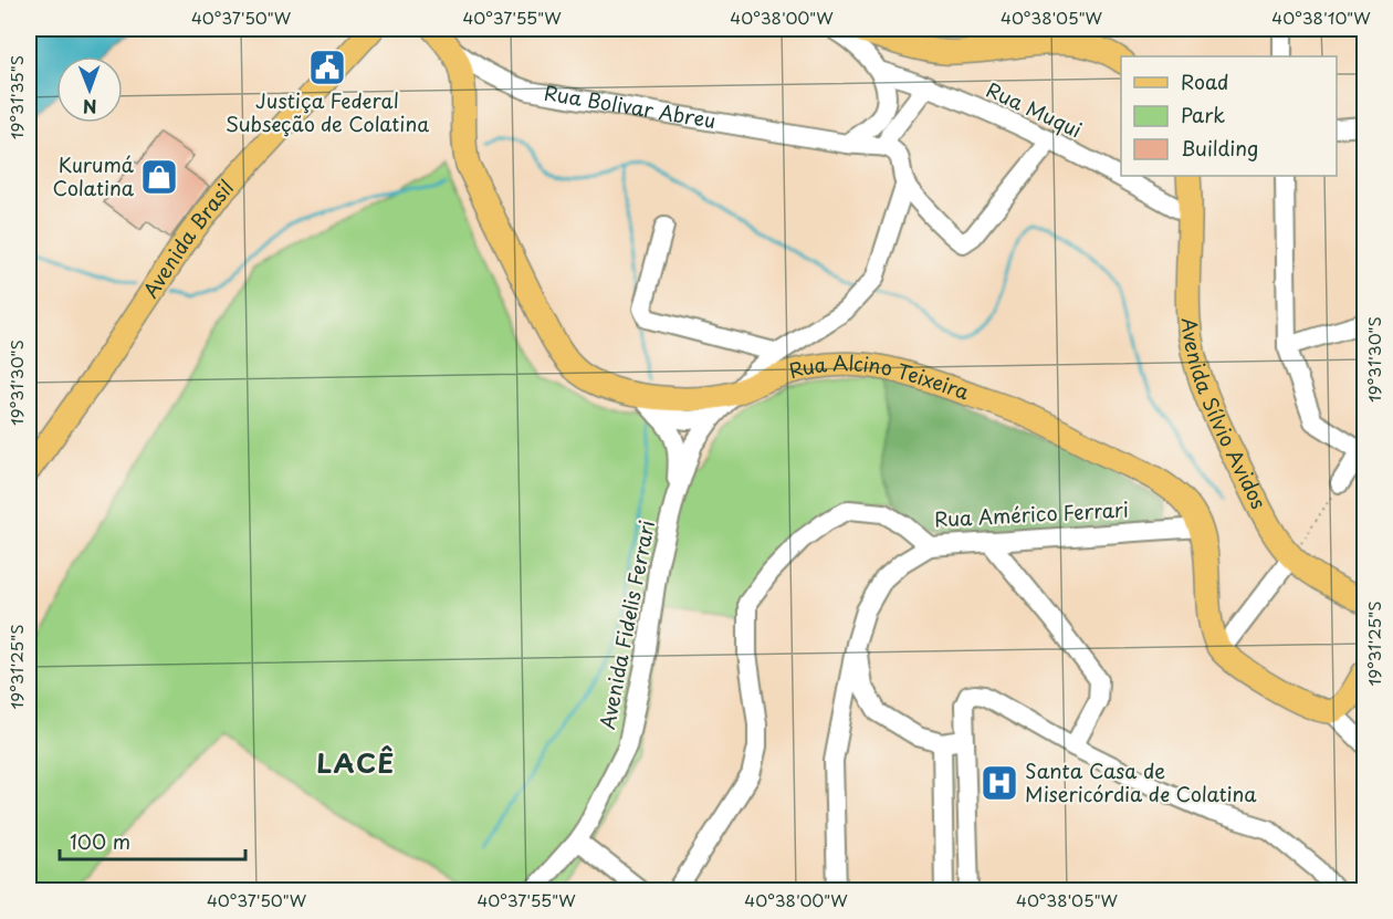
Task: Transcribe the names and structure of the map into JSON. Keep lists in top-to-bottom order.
{
  "streets": {
    "main road": [
      "Rua Bolivar Abreu",
      "Avenida Brasil",
      "Rua Alcino Teixeira",
      "Avenida Sílvio Avidos"
    ],
    "street": ["Rua Muqui", "Rua Américo Ferrari", "Avenida Fidelis Ferrari"]
  },
  "crossings": [
    ["Rua Bolivar Abreu", "Rua Alcino Teixeira"],
    ["Rua Muqui", "Avenida Sílvio Avidos"],
    ["Rua Alcino Teixeira", "Rua Américo Ferrari"],
    ["Rua Alcino Teixeira", "Avenida Fidelis Ferrari"]
  ],
  "districts": ["LACÊ"],
  "places": {
    "public building": ["Justiça Federal Subseção de Colatina"],
    "shop": ["Kurumá Colatina"],
    "hospital": ["Santa Casa de Misericórdia de Colatina"]
  },
  "legend": ["Road", "Park", "Building"],
  "scale_bar": "100 m",
  "north": "bottom",
  "coordinates": [
    "40°37'50\"W",
    "40°37'55\"W",
    "40°38'00\"W",
    "40°38'05\"W",
    "40°38'10\"W",
    "19°31'35\"S",
    "19°31'30\"S",
    "19°31'25\"S"
  ]
}
